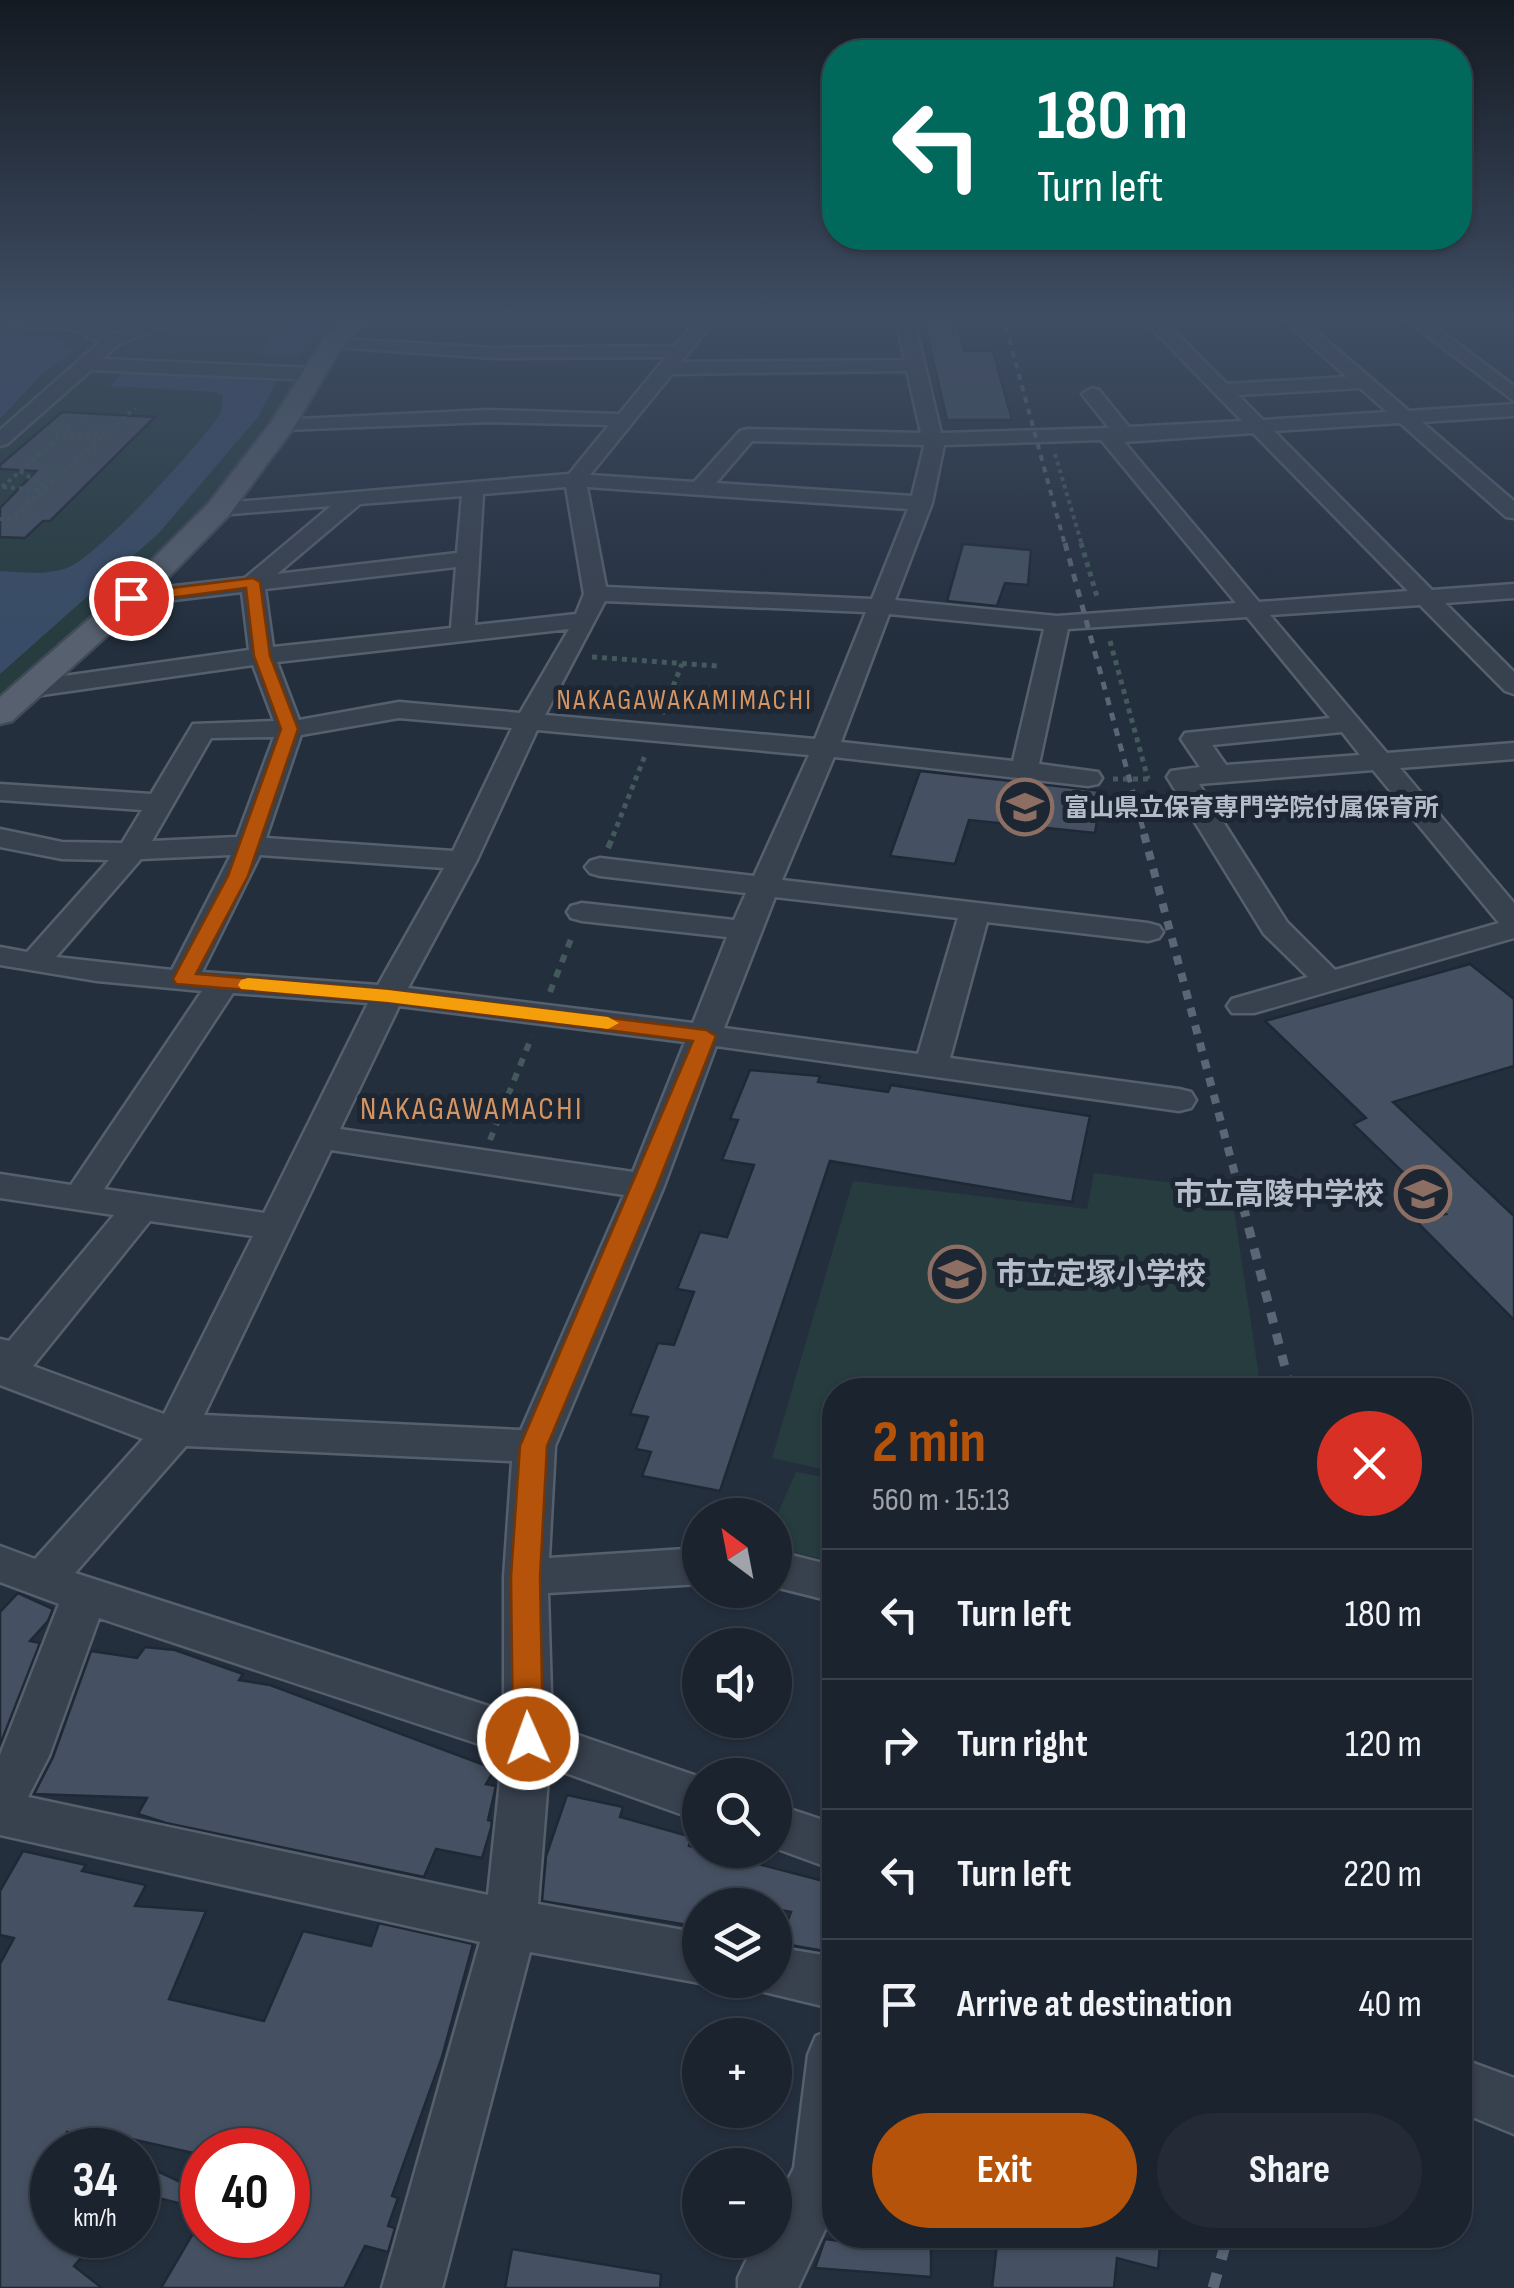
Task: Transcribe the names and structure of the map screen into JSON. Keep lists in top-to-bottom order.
{
  "districts": ["NAKAGAWAKAMIMACHI", "NAKAGAWAMACHI"],
  "places": {
    "school or university": ["富山県立保育専門学院付属保育所", "市立高陵中学校", "市立定塚小学校"]
  },
  "north": "top left",
  "page": {
    "turn": ["180 m", "Turn left"],
    "heading": ["2 min", "560 m · 15:13"],
    "map_buttons": ["+", "−"],
    "list": [
      {
        "name": "Turn left",
        "value": "180 m"
      },
      {
        "name": "Turn right",
        "value": "120 m"
      },
      {
        "name": "Turn left",
        "value": "220 m"
      },
      {
        "name": "Arrive at destination",
        "value": "40 m"
      }
    ],
    "buttons": ["Exit", "Share"],
    "speed": "34 km/h",
    "limit": "40"
  }
}
